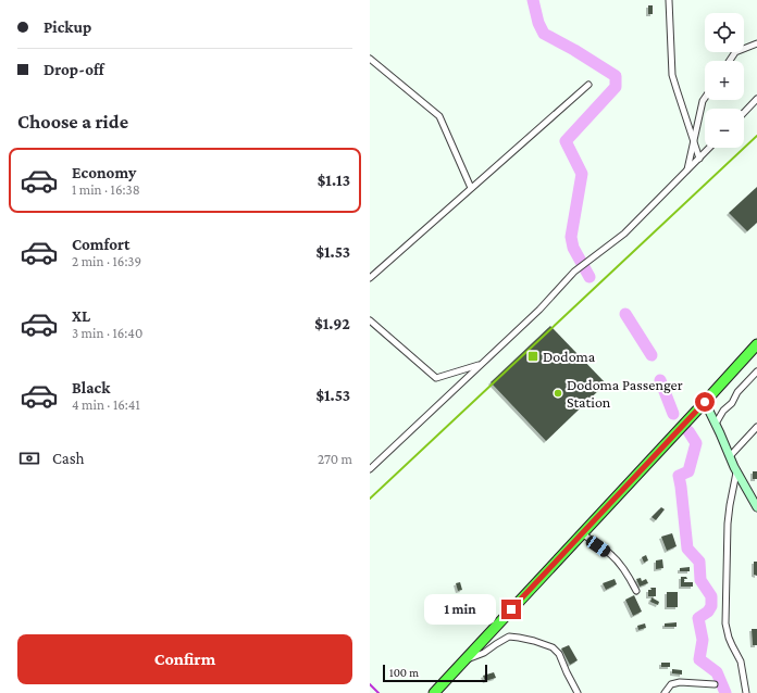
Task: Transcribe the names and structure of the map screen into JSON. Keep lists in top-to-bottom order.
{
  "places": {
    "transit": ["Dodoma"],
    "other": ["Dodoma Passenger Station"]
  },
  "scale_bar": "100 m",
  "page": {
    "banner": ["Pickup", "Drop-off"],
    "map_buttons": ["+", "−"],
    "heading": "Choose a ride",
    "list": [
      {
        "name": "Economy",
        "note": "1 min · 16:38",
        "value": "$1.13"
      },
      {
        "name": "Comfort",
        "note": "2 min · 16:39",
        "value": "$1.53"
      },
      {
        "name": "XL",
        "note": "3 min · 16:40",
        "value": "$1.92"
      },
      {
        "name": "Black",
        "note": "4 min · 16:41",
        "value": "$1.53"
      }
    ],
    "pay": ["Cash", "270 m"],
    "bubble": "1 min",
    "buttons": "Confirm",
    "scale": "100 m"
  }
}
